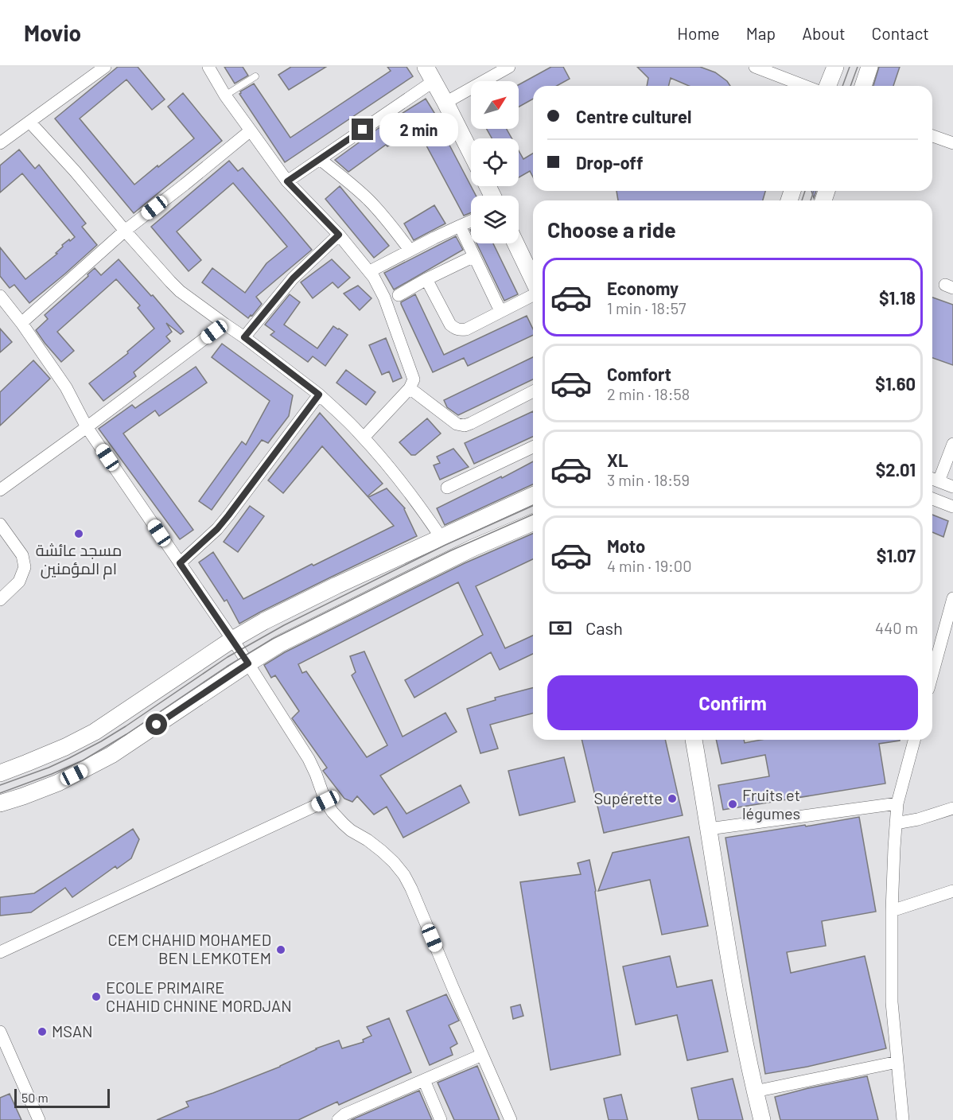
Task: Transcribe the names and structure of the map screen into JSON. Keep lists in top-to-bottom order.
{
  "places": [
    "مسجد عائشة ام المؤمنين",
    "Supérette",
    "Fruits et légumes",
    "CEM CHAHID MOHAMED BEN LEMKOTEM",
    "ECOLE PRIMAIRE CHAHID CHNINE MORDJAN",
    "MSAN"
  ],
  "scale_bar": "50 m",
  "north": "top right",
  "page": {
    "header": "Movio",
    "nav": [
      "Home",
      "Map",
      "About",
      "Contact"
    ],
    "banner": ["Centre culturel", "Drop-off"],
    "bubble": "2 min",
    "heading": "Choose a ride",
    "list": [
      {
        "name": "Economy",
        "note": "1 min · 18:57",
        "value": "$1.18"
      },
      {
        "name": "Comfort",
        "note": "2 min · 18:58",
        "value": "$1.60"
      },
      {
        "name": "XL",
        "note": "3 min · 18:59",
        "value": "$2.01"
      },
      {
        "name": "Moto",
        "note": "4 min · 19:00",
        "value": "$1.07"
      }
    ],
    "pay": ["Cash", "440 m"],
    "buttons": "Confirm",
    "scale": "50 m"
  }
}
